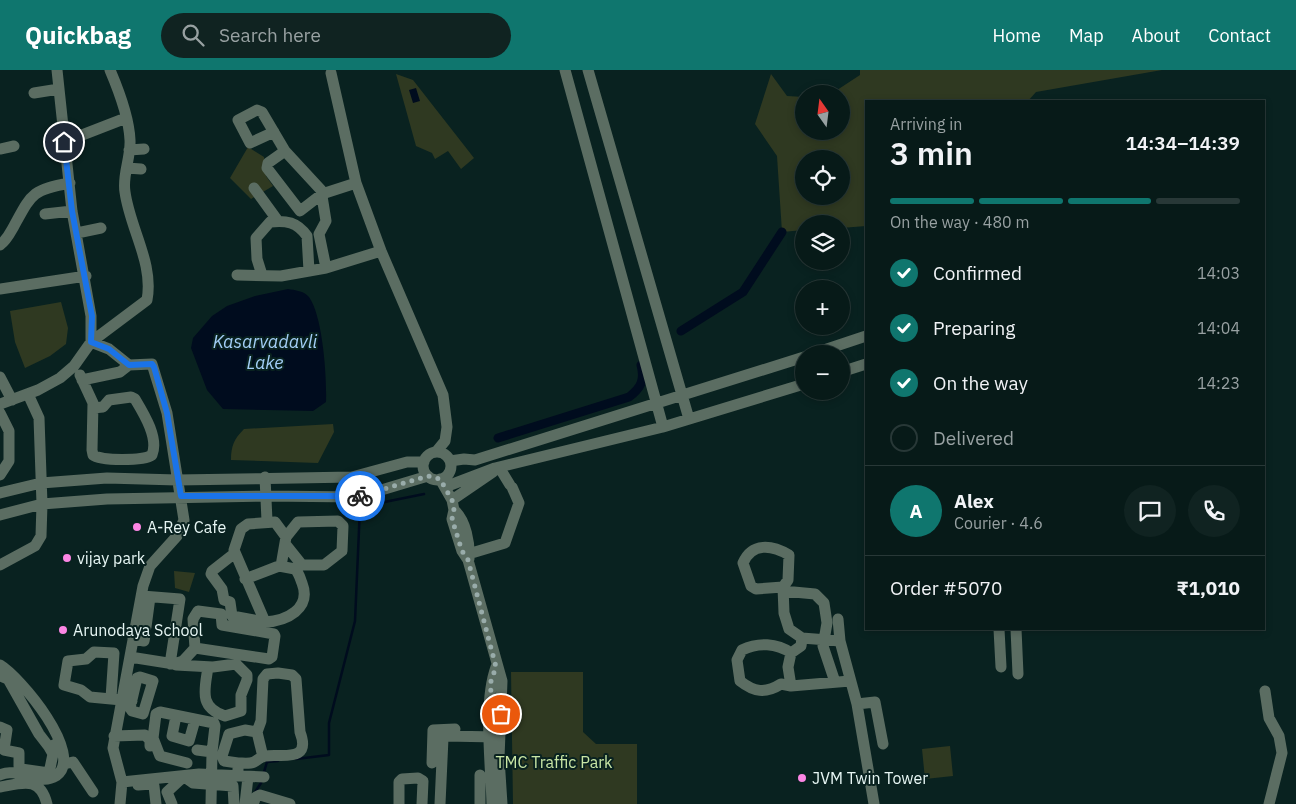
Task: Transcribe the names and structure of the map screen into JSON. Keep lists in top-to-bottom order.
{
  "water": ["Kasarvadavli Lake"],
  "parks": ["TMC Traffic Park"],
  "places": [
    "A-Rey Cafe",
    "vijay park",
    "Arunodaya School",
    "JVM Twin Tower"
  ],
  "north": "top",
  "page": {
    "header": "Quickbag",
    "search": "Search here",
    "nav": [
      "Home",
      "Map",
      "About",
      "Contact"
    ],
    "map_buttons": ["+", "−"],
    "heading": ["3 min", "Arriving in", "14:34–14:39"],
    "panel": [
      "Alex",
      "Courier · 4.6",
      "Order #5070",
      "₹1,010"
    ],
    "bar": "On the way · 480 m",
    "list": [
      ["Confirmed", "14:03"],
      ["Preparing", "14:04"],
      ["On the way", "14:23"],
      "Delivered"
    ],
    "round": "A"
  }
}
